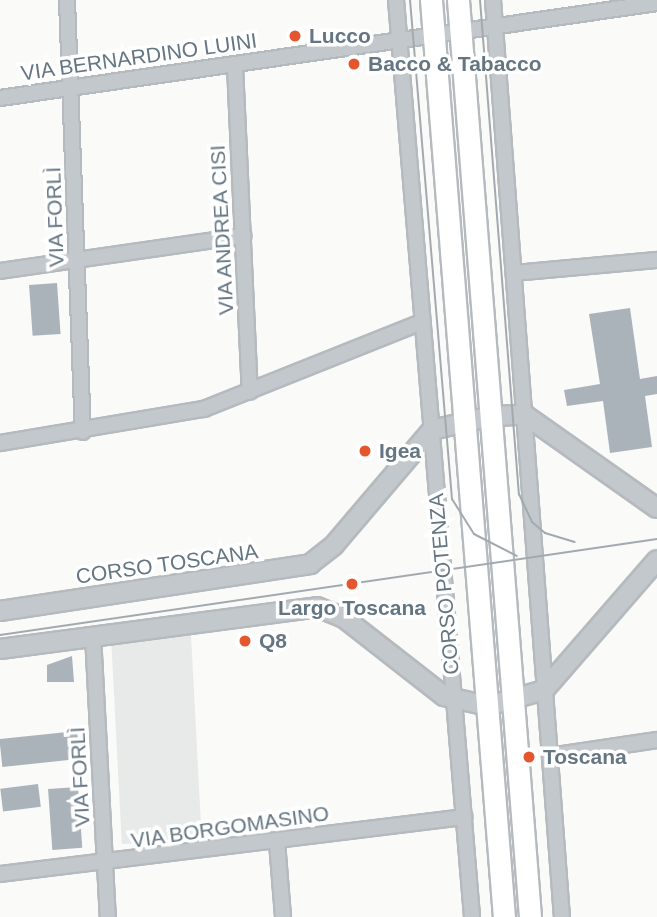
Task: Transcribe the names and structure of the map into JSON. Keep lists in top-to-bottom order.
{
  "streets": {
    "main road": ["CORSO POTENZA"],
    "street": [
      "VIA BERNARDINO LUINI",
      "VIA FORLÌ",
      "VIA ANDREA CISI",
      "CORSO TOSCANA",
      "VIA BORGOMASINO"
    ]
  },
  "crossings": [
    ["VIA BERNARDINO LUINI", "VIA FORLÌ"],
    ["VIA BERNARDINO LUINI", "VIA ANDREA CISI"],
    ["VIA BERNARDINO LUINI", "CORSO POTENZA"],
    ["VIA FORLÌ", "VIA BORGOMASINO"],
    ["CORSO TOSCANA", "CORSO POTENZA"],
    ["CORSO POTENZA", "VIA BORGOMASINO"]
  ],
  "places": [
    "Lucco",
    "Bacco & Tabacco",
    "Igea",
    "Largo Toscana",
    "Q8",
    "Toscana"
  ]
}
